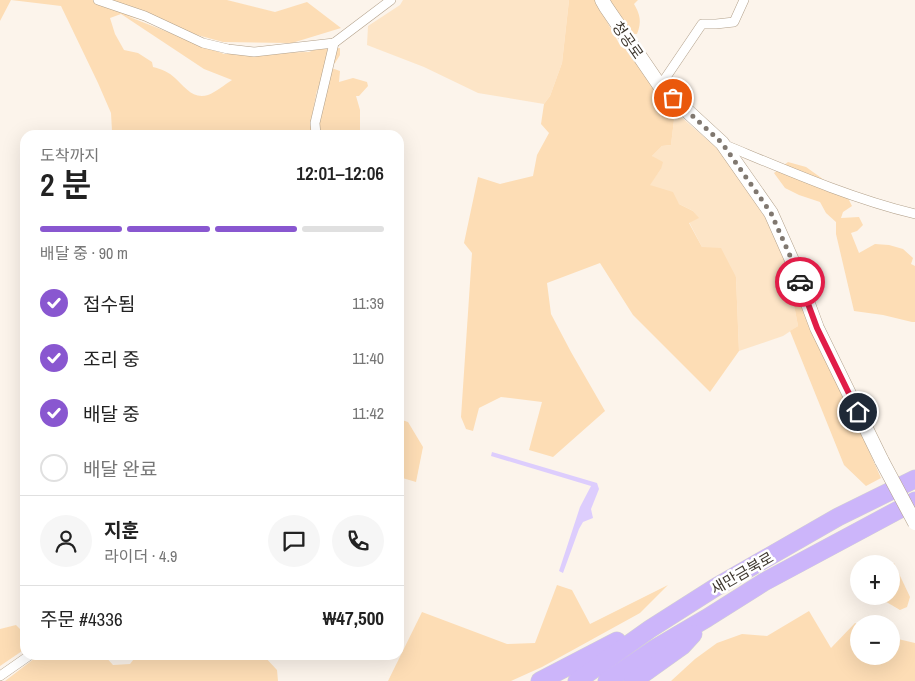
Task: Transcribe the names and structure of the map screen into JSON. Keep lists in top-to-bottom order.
{
  "streets": {
    "highway": ["새만금북로"],
    "street": ["청공로"]
  },
  "page": {
    "heading": ["2 분", "도착까지", "12:01–12:06"],
    "panel": [
      "지훈",
      "라이더 · 4.9",
      "주문 #4336",
      "₩47,500"
    ],
    "bar": "배달 중 · 90 m",
    "list": [
      ["접수됨", "11:39"],
      ["조리 중", "11:40"],
      ["배달 중", "11:42"],
      "배달 완료"
    ],
    "map_buttons": ["+", "−"]
  }
}
